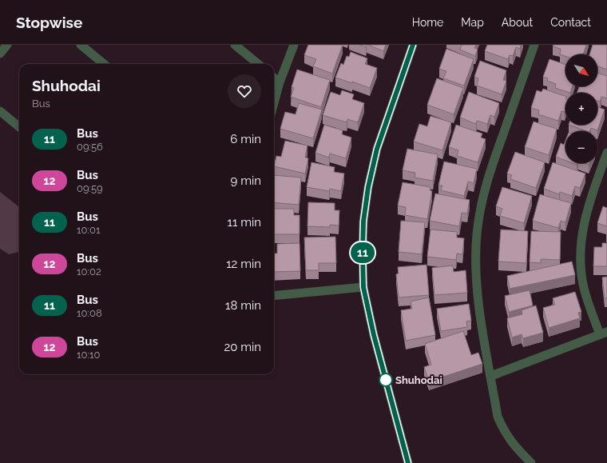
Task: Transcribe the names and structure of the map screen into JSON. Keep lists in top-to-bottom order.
{
  "places": ["Shuhodai"],
  "lines": ["bus line 11"],
  "north": "bottom right",
  "page": {
    "header": "Stopwise",
    "nav": [
      "Home",
      "Map",
      "About",
      "Contact"
    ],
    "on_map": "11",
    "map_buttons": ["+", "−"],
    "heading": ["Shuhodai", "Bus"],
    "list": [
      {
        "mark": "11",
        "name": "Bus",
        "note": "09:56",
        "value": "6 min"
      },
      {
        "mark": "12",
        "name": "Bus",
        "note": "09:59",
        "value": "9 min"
      },
      {
        "mark": "11",
        "name": "Bus",
        "note": "10:01",
        "value": "11 min"
      },
      {
        "mark": "12",
        "name": "Bus",
        "note": "10:02",
        "value": "12 min"
      },
      {
        "mark": "11",
        "name": "Bus",
        "note": "10:08",
        "value": "18 min"
      },
      {
        "mark": "12",
        "name": "Bus",
        "note": "10:10",
        "value": "20 min"
      }
    ]
  }
}
